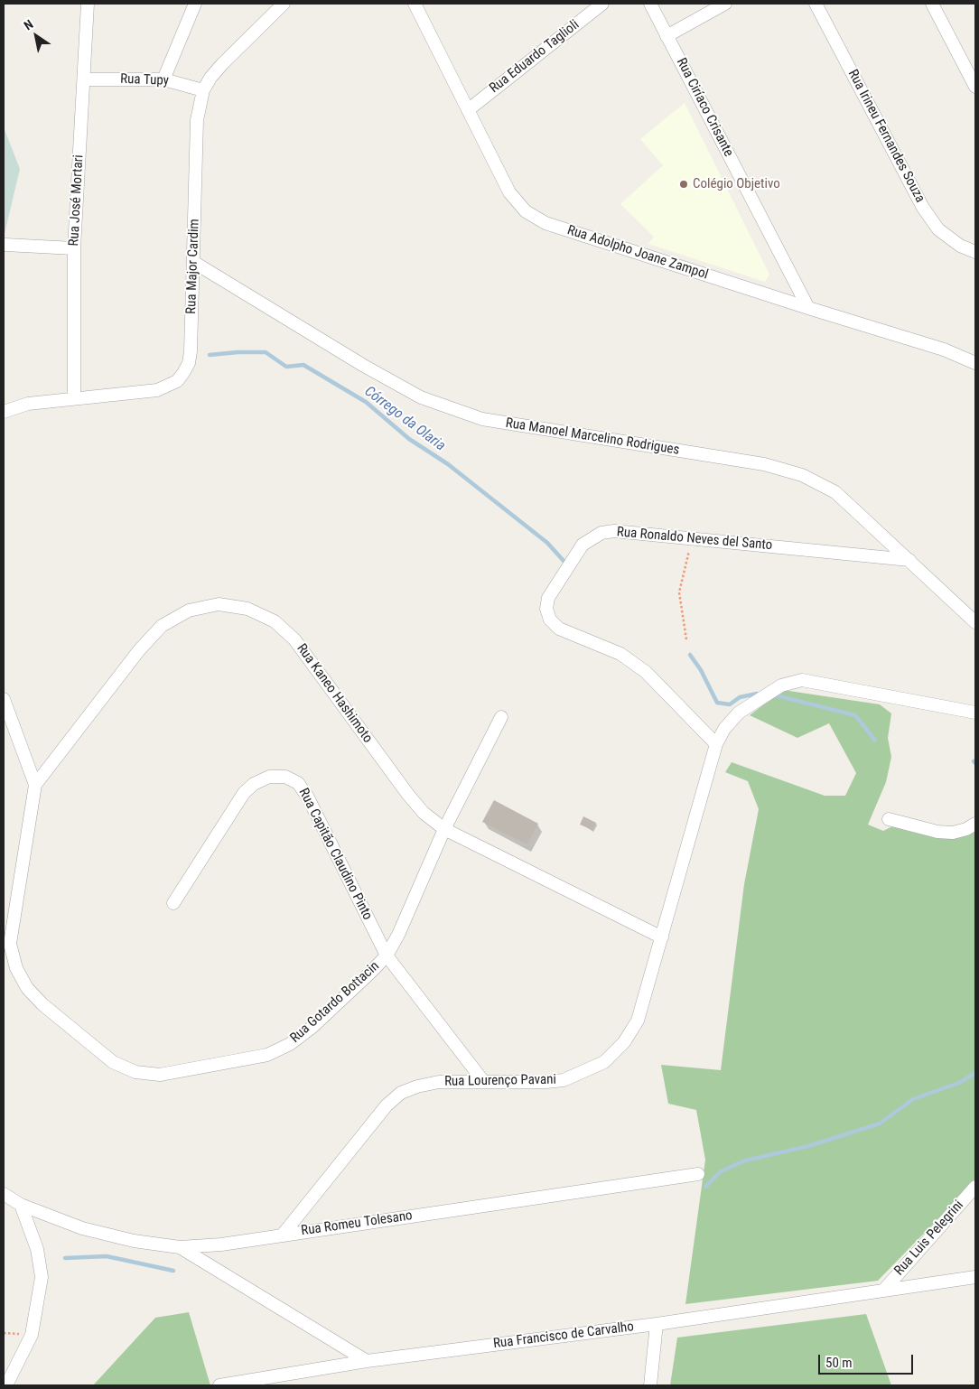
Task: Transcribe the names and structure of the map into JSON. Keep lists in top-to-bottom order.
{
  "streets": {
    "street": [
      "Rua Eduardo Taglioli",
      "Rua Tupy",
      "Rua Ciríaco Crisante",
      "Rua Irineu Fernandes Souza",
      "Rua José Mortari",
      "Rua Adolpho Joane Zampol",
      "Rua Major Cardim",
      "Rua Manoel Marcelino Rodrigues",
      "Rua Ronaldo Neves del Santo",
      "Rua Kaneo Hashimoto",
      "Rua Capitão Claudino Pinto",
      "Rua Gotardo Bottacin",
      "Rua Lourenço Pavani",
      "Rua Romeu Tolesano",
      "Rua Luis Pelegrini",
      "Rua Francisco de Carvalho"
    ]
  },
  "crossings": [
    ["Rua Eduardo Taglioli", "Rua Adolpho Joane Zampol"],
    ["Rua Tupy", "Rua José Mortari"],
    ["Rua Tupy", "Rua Major Cardim"],
    ["Rua Ciríaco Crisante", "Rua Adolpho Joane Zampol"],
    ["Rua José Mortari", "Rua Major Cardim"],
    ["Rua Major Cardim", "Rua Manoel Marcelino Rodrigues"],
    ["Rua Manoel Marcelino Rodrigues", "Rua Ronaldo Neves del Santo"],
    ["Rua Ronaldo Neves del Santo", "Rua Lourenço Pavani"],
    ["Rua Kaneo Hashimoto", "Rua Gotardo Bottacin"],
    ["Rua Kaneo Hashimoto", "Rua Lourenço Pavani"],
    ["Rua Capitão Claudino Pinto", "Rua Gotardo Bottacin"],
    ["Rua Capitão Claudino Pinto", "Rua Lourenço Pavani"],
    ["Rua Lourenço Pavani", "Rua Romeu Tolesano"],
    ["Rua Luis Pelegrini", "Rua Francisco de Carvalho"]
  ],
  "water": ["Córrego da Olaria"],
  "places": ["Colégio Objetivo"],
  "scale_bar": "50 m",
  "north": "top left"
}
